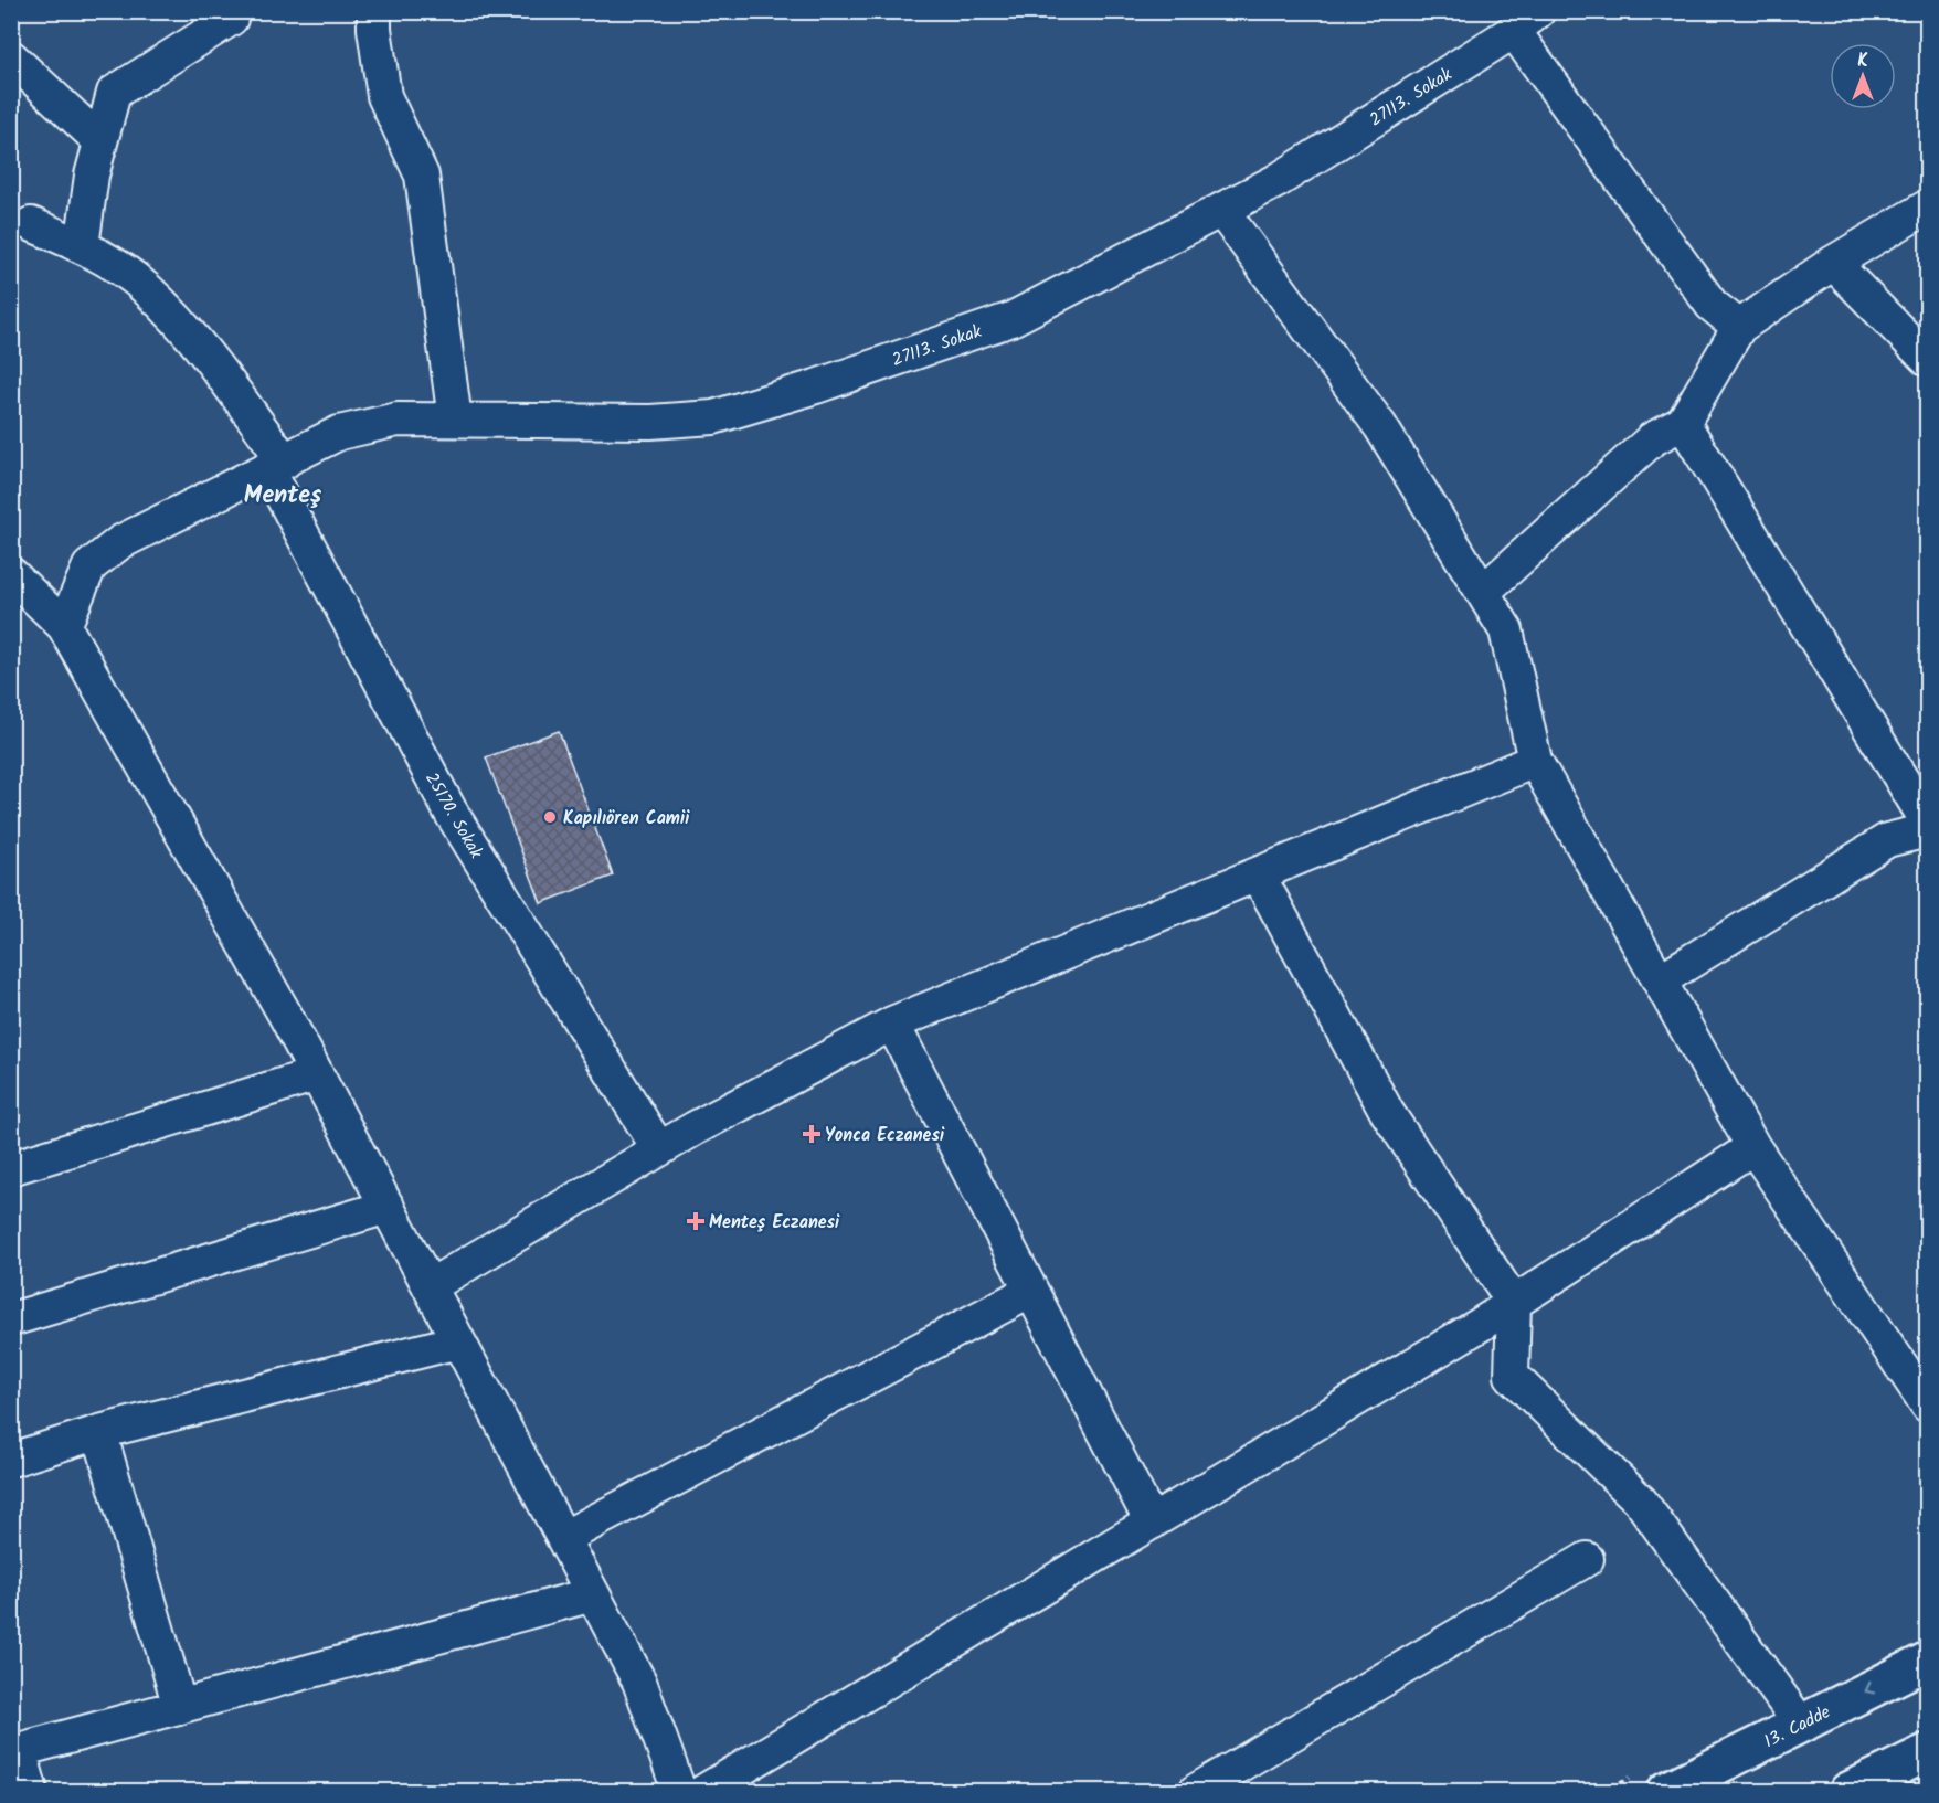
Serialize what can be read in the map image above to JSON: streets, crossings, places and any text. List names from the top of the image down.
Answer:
{
  "streets": {
    "main road": ["13. Cadde"],
    "street": ["27113. Sokak", "25170. Sokak"]
  },
  "crossings": [
    ["27113. Sokak", "25170. Sokak"]
  ],
  "districts": ["Menteş"],
  "places": {
    "other": ["Kapılıören Camii"],
    "health": ["Yonca Eczanesi", "Menteş Eczanesi"]
  },
  "north": "top"
}
